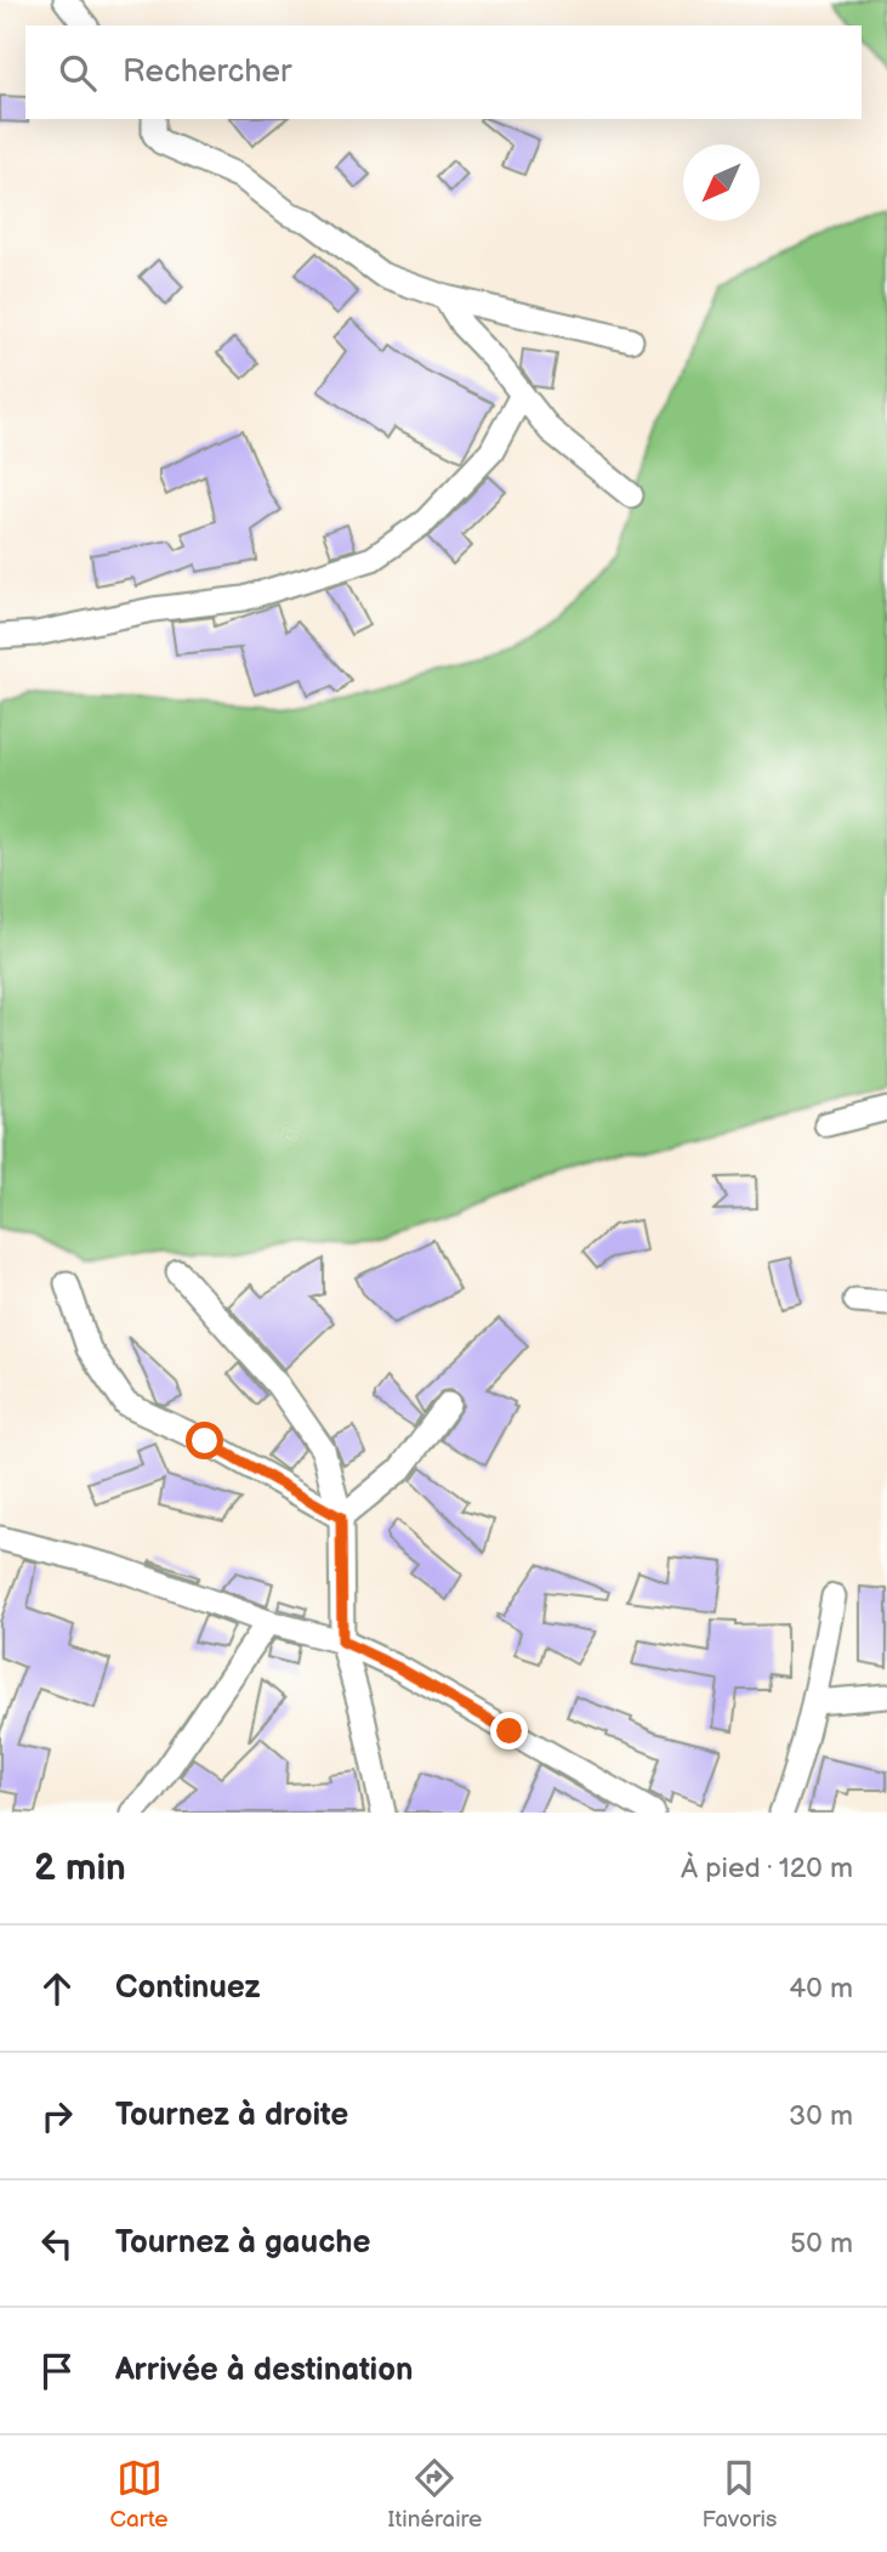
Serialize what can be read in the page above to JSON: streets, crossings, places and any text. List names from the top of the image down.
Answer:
{
  "north": "bottom left",
  "page": {
    "search": "Rechercher",
    "heading": ["2 min", "À pied · 120 m"],
    "list": [
      ["Continuez", "40 m"],
      ["Tournez à droite", "30 m"],
      ["Tournez à gauche", "50 m"],
      "Arrivée à destination"
    ],
    "nav": ["Carte", "Itinéraire", "Favoris"]
  }
}
